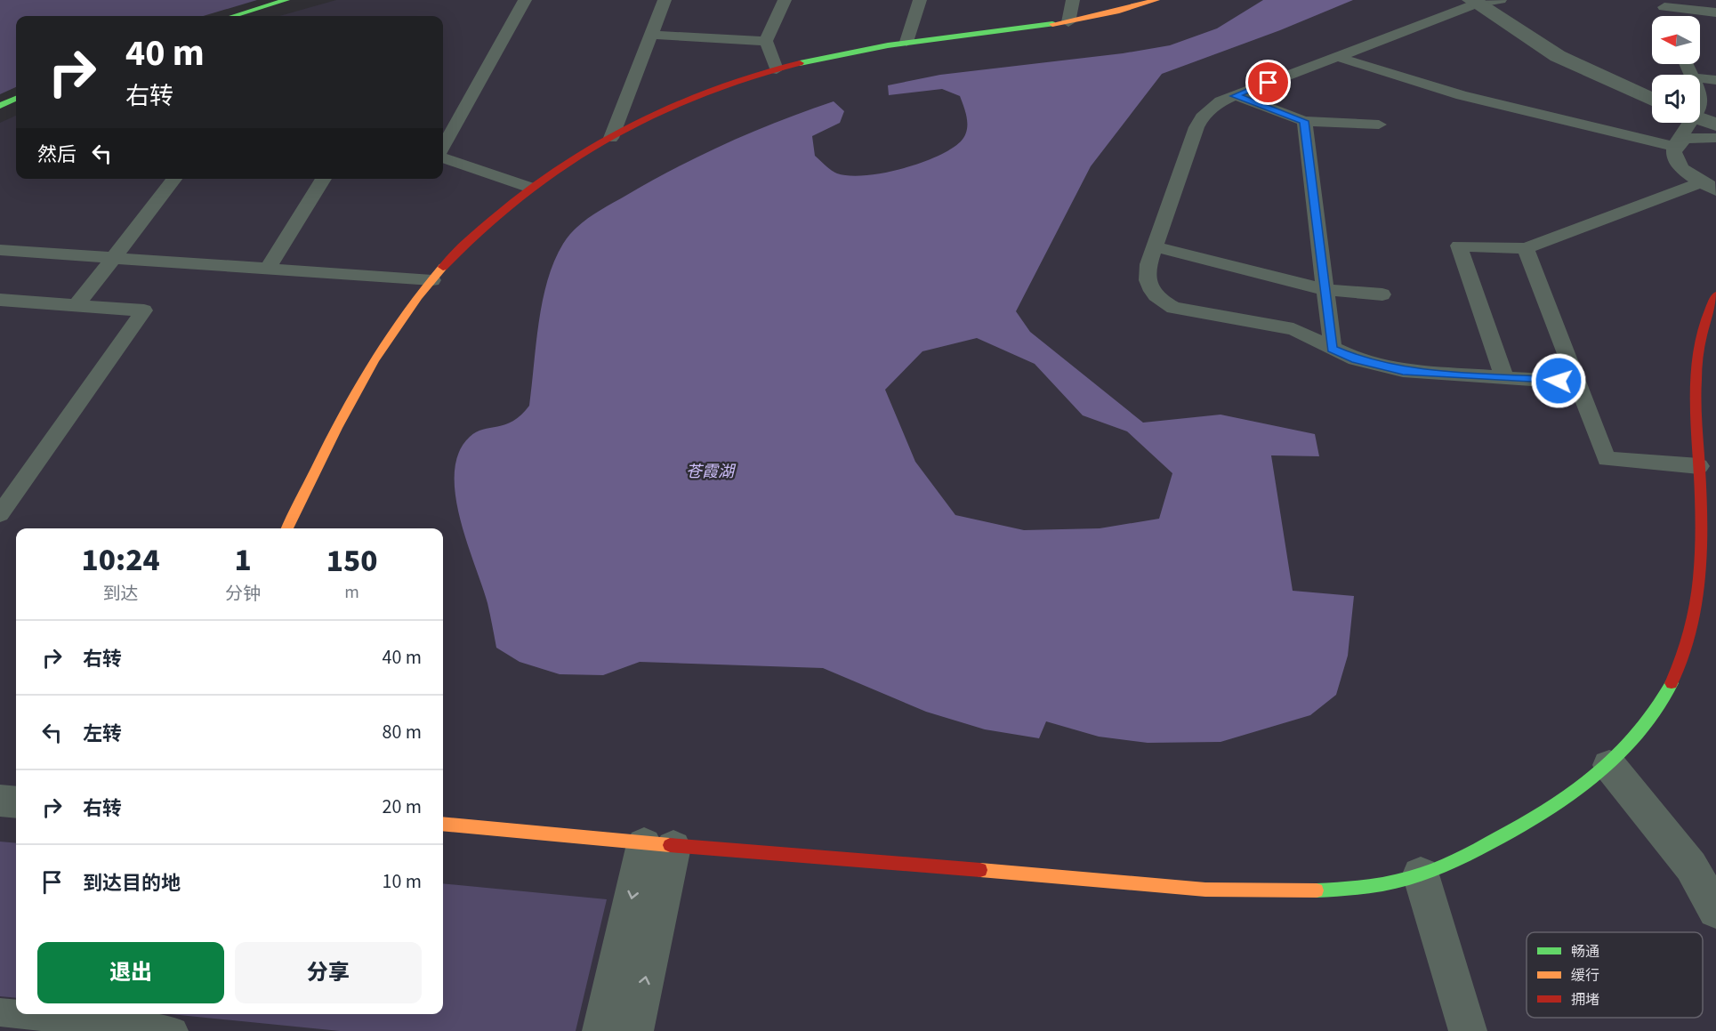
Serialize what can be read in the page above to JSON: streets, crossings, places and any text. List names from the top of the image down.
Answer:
{
  "water": ["苍霞湖"],
  "legend": ["畅通", "缓行", "拥堵"],
  "north": "left",
  "page": {
    "turn": ["40 m", "右转"],
    "then": "然后",
    "eta": [
      "10:24",
      "到达",
      "1",
      "分钟",
      "150",
      "m"
    ],
    "list": [
      {
        "name": "右转",
        "value": "40 m"
      },
      {
        "name": "左转",
        "value": "80 m"
      },
      {
        "name": "右转",
        "value": "20 m"
      },
      {
        "name": "到达目的地",
        "value": "10 m"
      }
    ],
    "buttons": ["退出", "分享"]
  }
}
